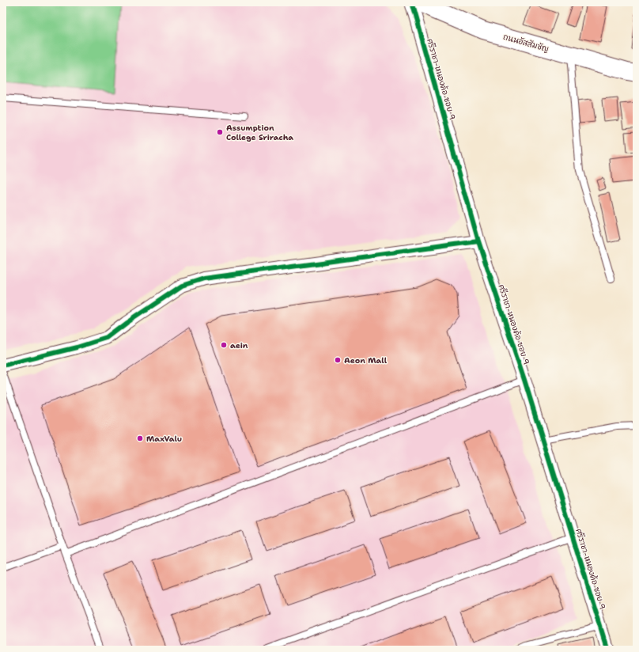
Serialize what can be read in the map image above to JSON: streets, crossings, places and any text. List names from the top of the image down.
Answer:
{
  "streets": {
    "main road": ["ถนนอัสสัมชัญ"],
    "street": ["ศรีราชา-หนองค้อ ซอย 9"]
  },
  "places": [
    "Assumption College Sriracha",
    "aein",
    "Aeon Mall",
    "MaxValu"
  ]
}
